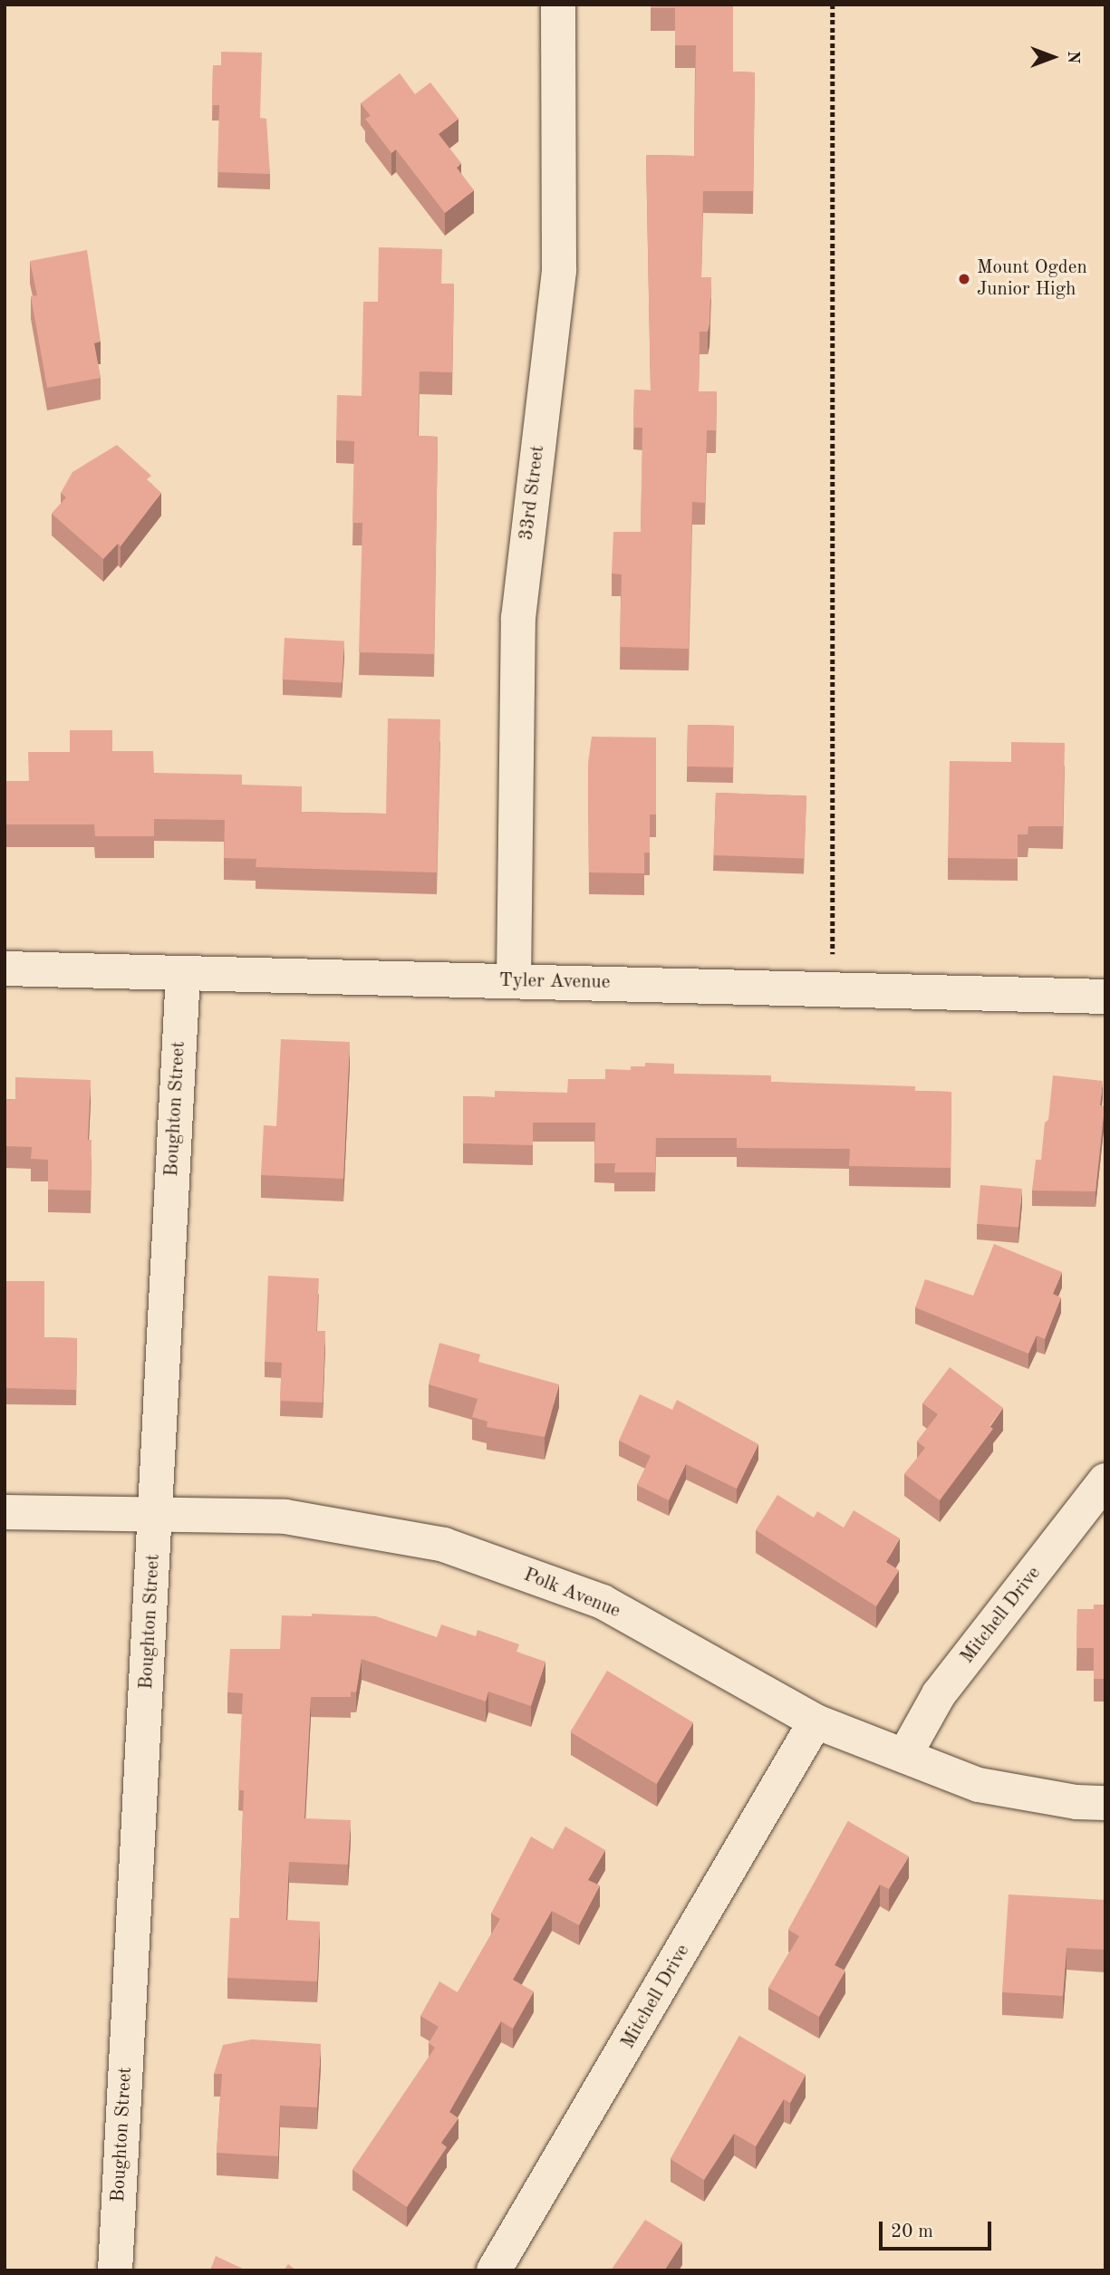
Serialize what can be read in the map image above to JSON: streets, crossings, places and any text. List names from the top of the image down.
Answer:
{
  "streets": {
    "street": [
      "33rd Street",
      "Tyler Avenue",
      "Boughton Street",
      "Polk Avenue",
      "Mitchell Drive"
    ]
  },
  "crossings": [
    ["33rd Street", "Tyler Avenue"],
    ["Tyler Avenue", "Boughton Street"],
    ["Boughton Street", "Polk Avenue"],
    ["Polk Avenue", "Mitchell Drive"]
  ],
  "places": ["Mount Ogden Junior High"],
  "scale_bar": "20 m",
  "north": "right"
}
